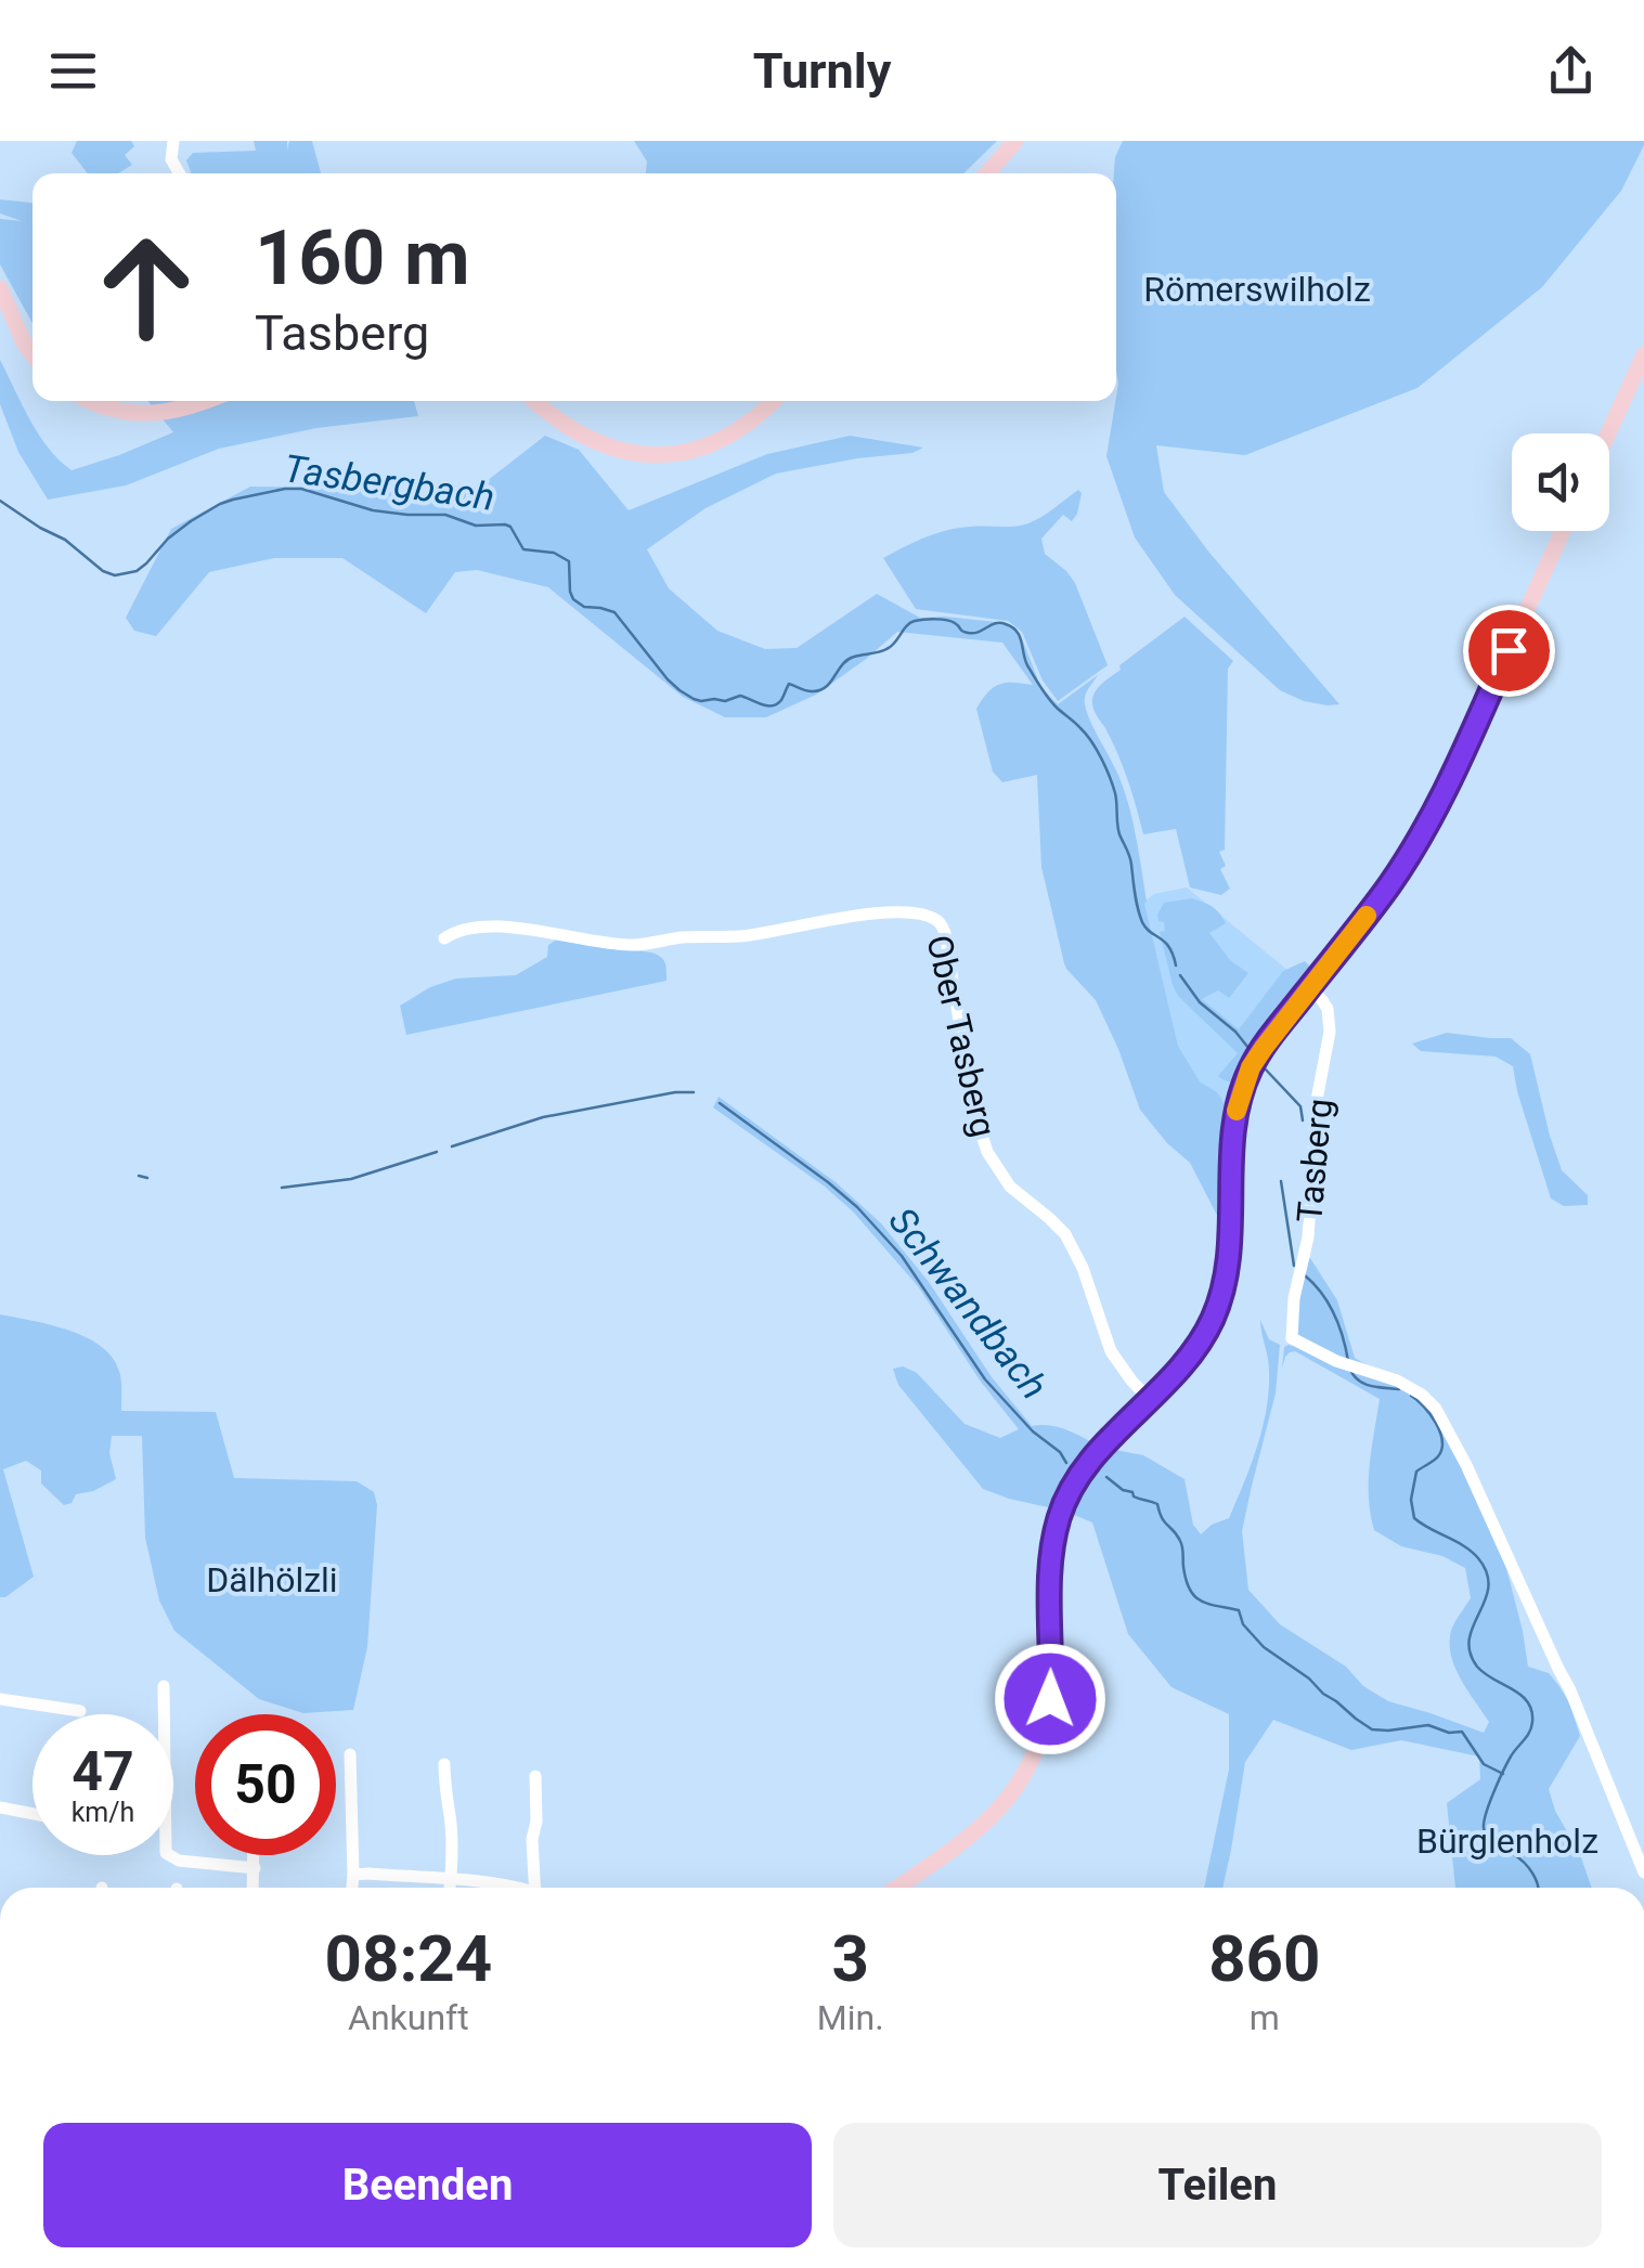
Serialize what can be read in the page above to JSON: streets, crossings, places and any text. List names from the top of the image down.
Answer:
{
  "streets": {
    "street": ["Ober Tasberg", "Tasberg"]
  },
  "water": ["Tasbergbach", "Schwandbach"],
  "parks": ["Römerswilholz", "Dälhölzli", "Bürglenholz"],
  "page": {
    "header": "Turnly",
    "turn": ["160 m", "Tasberg"],
    "speed": "47 km/h",
    "limit": "50",
    "eta": [
      "08:24",
      "Ankunft",
      "3",
      "Min.",
      "860",
      "m"
    ],
    "buttons": ["Beenden", "Teilen"]
  }
}
